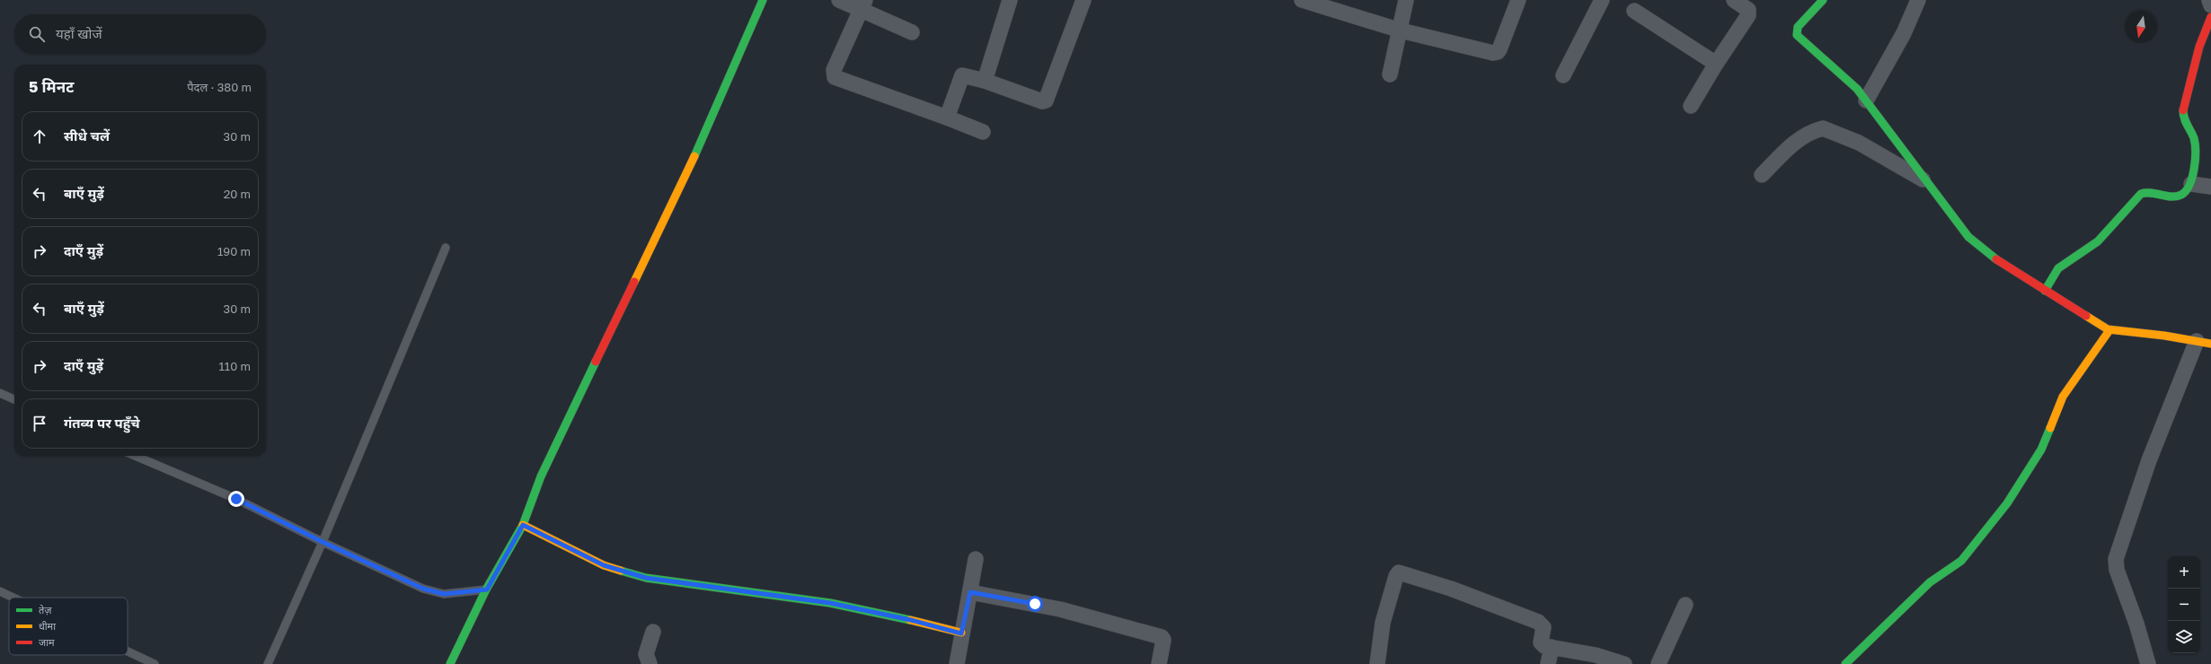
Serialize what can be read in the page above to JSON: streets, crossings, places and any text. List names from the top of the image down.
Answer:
{
  "legend": ["तेज़", "धीमा", "जाम"],
  "north": "bottom",
  "page": {
    "search": "यहाँ खोजें",
    "heading": ["5 मिनट", "पैदल · 380 m"],
    "list": [
      ["सीधे चलें", "30 m"],
      ["बाएँ मुड़ें", "20 m"],
      ["दाएँ मुड़ें", "190 m"],
      ["बाएँ मुड़ें", "30 m"],
      ["दाएँ मुड़ें", "110 m"],
      "गंतव्य पर पहुँचे"
    ],
    "map_buttons": ["+", "−"]
  }
}
